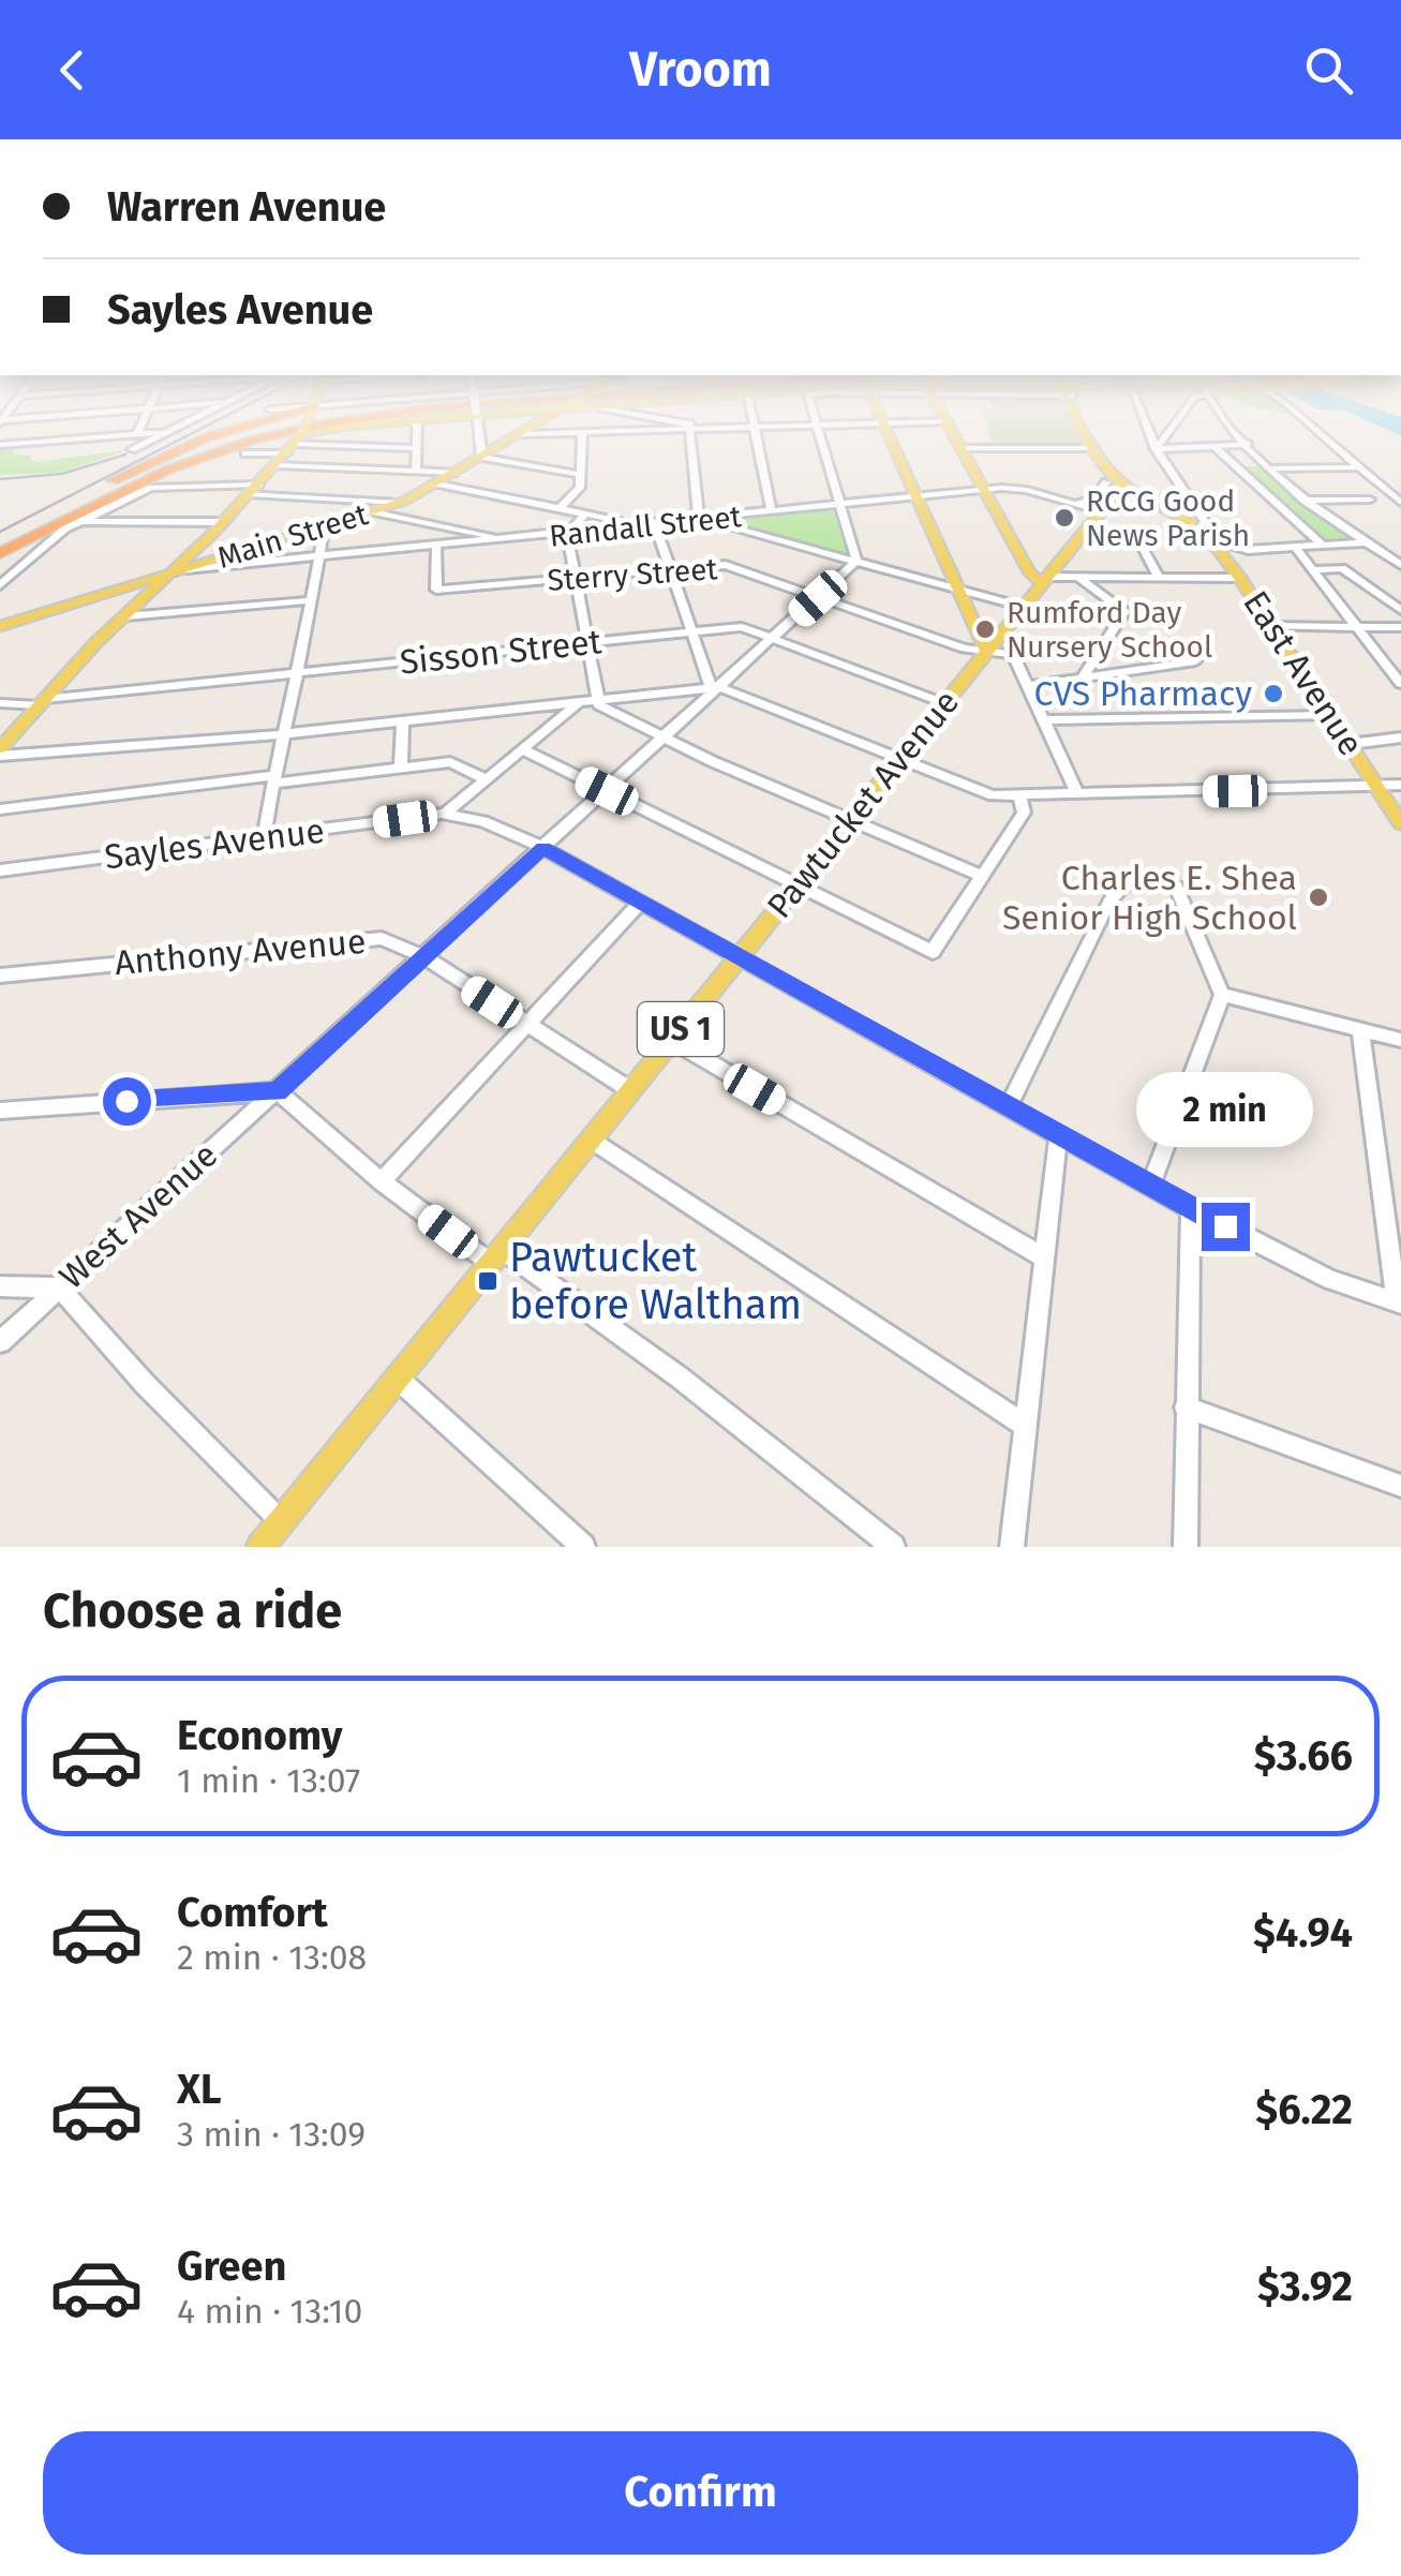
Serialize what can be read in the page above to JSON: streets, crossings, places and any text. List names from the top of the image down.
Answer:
{
  "streets": {
    "main road": [
      "Main Street",
      "East Avenue",
      "Pawtucket Avenue",
      "US 1"
    ],
    "street": [
      "Randall Street",
      "Sterry Street",
      "Sisson Street",
      "Sayles Avenue",
      "Anthony Avenue",
      "West Avenue"
    ]
  },
  "crossings": [
    ["Randall Street", "Main Street"],
    ["Randall Street", "Sterry Street"],
    ["Randall Street", "Pawtucket Avenue"],
    ["Main Street", "Sisson Street"],
    ["Sterry Street", "Pawtucket Avenue"],
    ["Sterry Street", "West Avenue"],
    ["Sisson Street", "Pawtucket Avenue"],
    ["Sisson Street", "West Avenue"],
    ["East Avenue", "Pawtucket Avenue"],
    ["East Avenue", "US 1"],
    ["Pawtucket Avenue", "Sayles Avenue"],
    ["Pawtucket Avenue", "Anthony Avenue"],
    ["Pawtucket Avenue", "US 1"],
    ["Sayles Avenue", "West Avenue"],
    ["Anthony Avenue", "West Avenue"]
  ],
  "places": {
    "other": [
      "RCCG Good News Parish",
      "Rumford Day Nursery School",
      "CVS Pharmacy",
      "Charles E. Shea Senior High School"
    ],
    "transit": ["Pawtucket before Waltham"]
  },
  "page": {
    "header": "Vroom",
    "banner": ["Warren Avenue", "Sayles Avenue"],
    "bubble": "2 min",
    "heading": "Choose a ride",
    "list": [
      {
        "name": "Economy",
        "note": "1 min · 13:07",
        "value": "$3.66"
      },
      {
        "name": "Comfort",
        "note": "2 min · 13:08",
        "value": "$4.94"
      },
      {
        "name": "XL",
        "note": "3 min · 13:09",
        "value": "$6.22"
      },
      {
        "name": "Green",
        "note": "4 min · 13:10",
        "value": "$3.92"
      }
    ],
    "buttons": "Confirm"
  }
}
